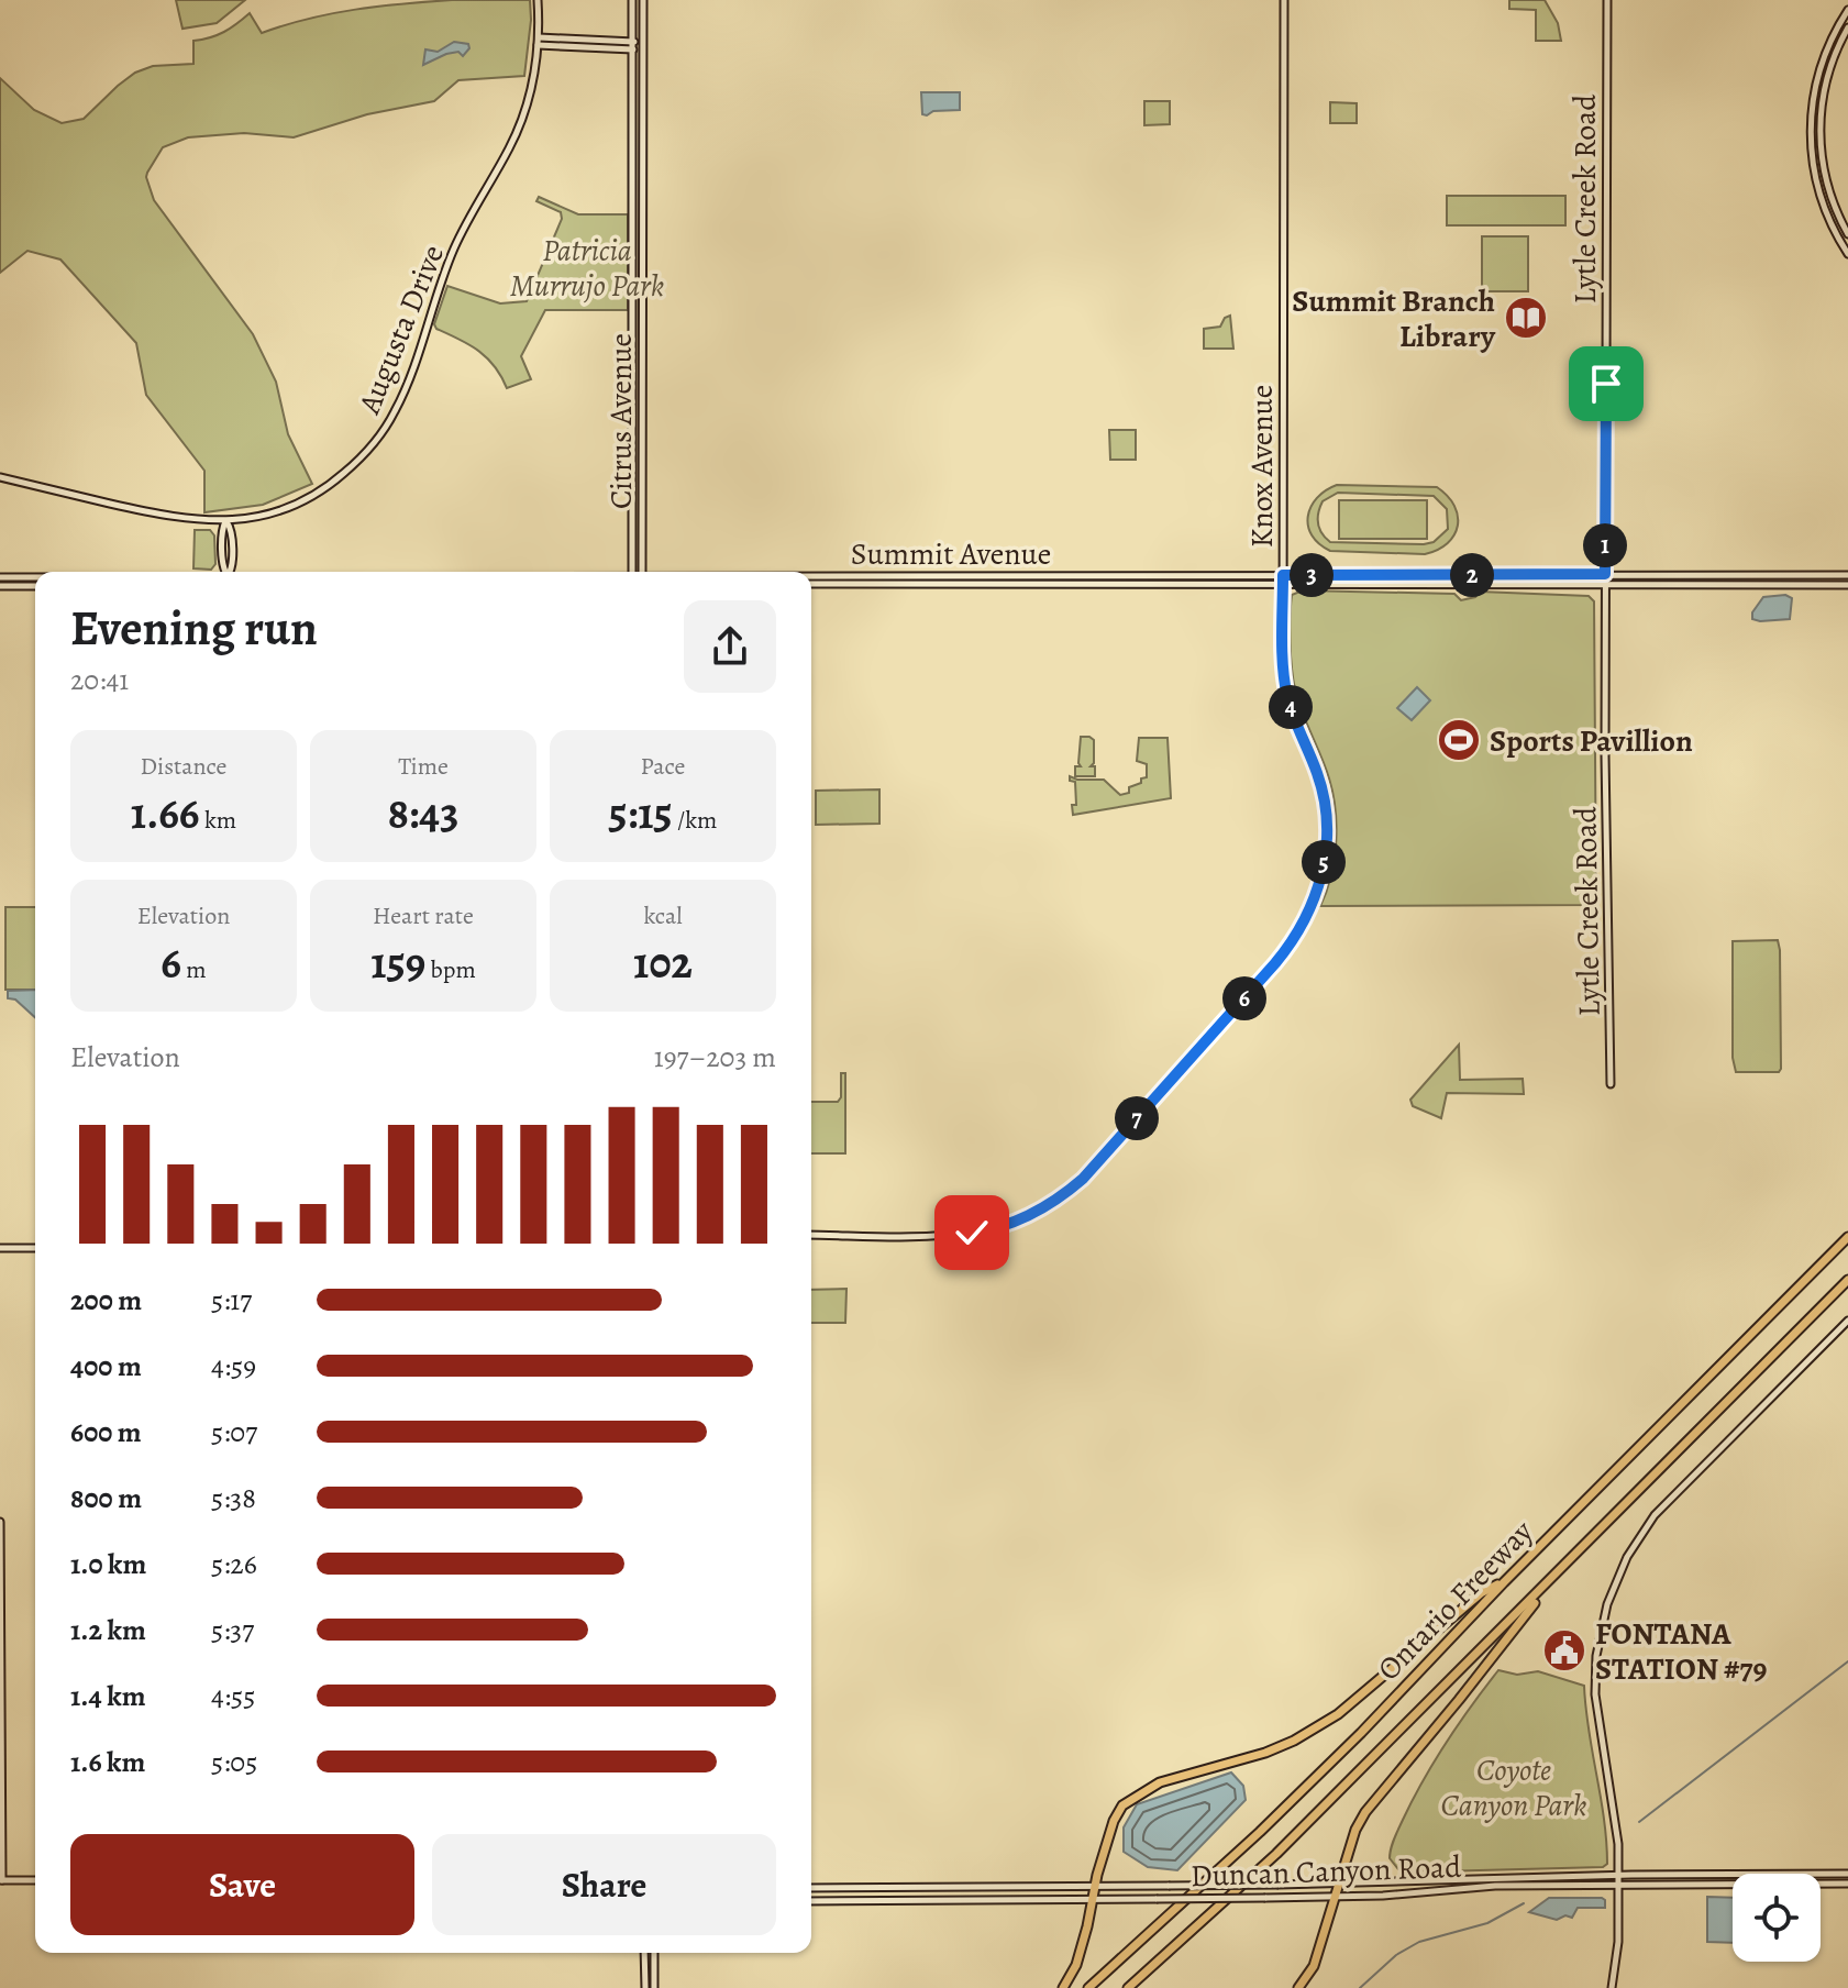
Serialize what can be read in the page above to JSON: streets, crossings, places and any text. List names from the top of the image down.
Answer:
{
  "streets": {
    "highway": ["Ontario Freeway"],
    "main road": [
      "Lytle Creek Road",
      "Augusta Drive",
      "Citrus Avenue",
      "Knox Avenue",
      "Summit Avenue",
      "Duncan Canyon Road"
    ]
  },
  "crossings": [
    ["Lytle Creek Road", "Summit Avenue"],
    ["Knox Avenue", "Summit Avenue"]
  ],
  "parks": ["Patricia Murrujo Park", "Coyote Canyon Park"],
  "places": {
    "library": ["Summit Branch Library"],
    "sports": ["Sports Pavillion"],
    "public building": ["FONTANA STATION #79"]
  },
  "page": {
    "pins": [
      "1",
      "2",
      "3",
      "4",
      "5",
      "6",
      "7"
    ],
    "heading": ["Evening run", "20:41"],
    "stats": [
      ["Distance", "1.66 km"],
      ["Time", "8:43"],
      ["Pace", "5:15 /km"],
      ["Elevation", "6 m"],
      ["Heart rate", "159 bpm"],
      ["kcal", "102"]
    ],
    "chart": ["Elevation", "197–203 m"],
    "list": [
      {
        "name": "200 m",
        "note": "5:17"
      },
      {
        "name": "400 m",
        "note": "4:59"
      },
      {
        "name": "600 m",
        "note": "5:07"
      },
      {
        "name": "800 m",
        "note": "5:38"
      },
      {
        "name": "1.0 km",
        "note": "5:26"
      },
      {
        "name": "1.2 km",
        "note": "5:37"
      },
      {
        "name": "1.4 km",
        "note": "4:55"
      },
      {
        "name": "1.6 km",
        "note": "5:05"
      }
    ],
    "buttons": ["Save", "Share"]
  }
}
